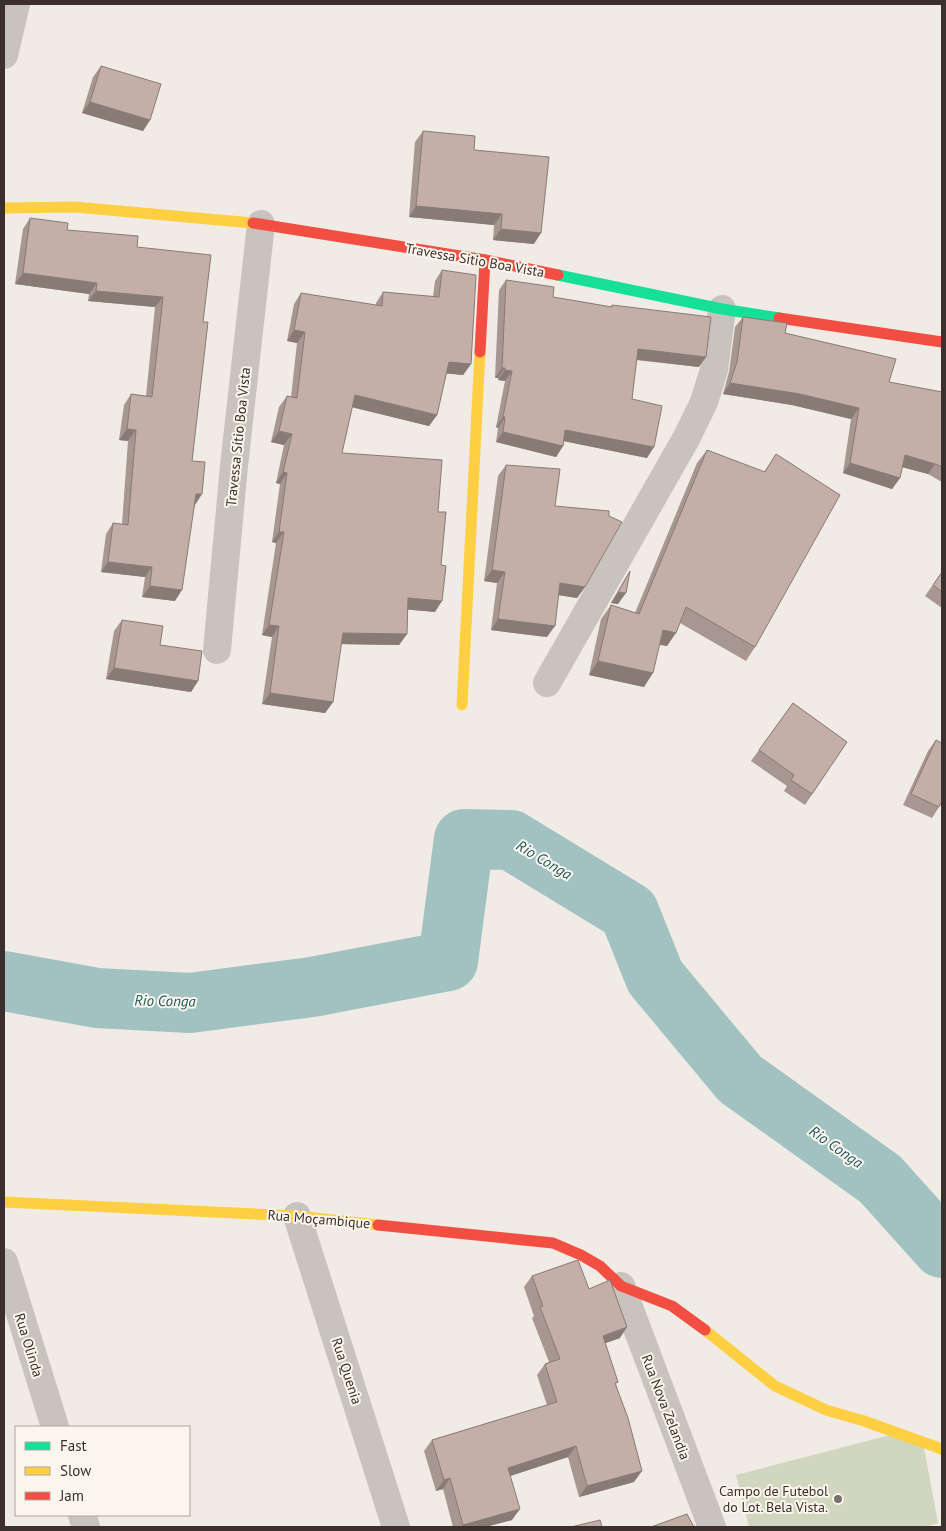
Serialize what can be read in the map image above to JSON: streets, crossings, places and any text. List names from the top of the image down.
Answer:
{
  "streets": {
    "street": [
      "Travessa Sitio Boa Vista",
      "Travessa Sítio Boa Vista",
      "Rua Moçambique",
      "Rua Olinda",
      "Rua Quenia",
      "Rua Nova Zelandia"
    ]
  },
  "crossings": [
    ["Travessa Sitio Boa Vista", "Travessa Sítio Boa Vista"],
    ["Rua Moçambique", "Rua Quenia"],
    ["Rua Moçambique", "Rua Nova Zelandia"]
  ],
  "water": ["Rio Conga"],
  "places": ["Campo de Futebol do Lot. Bela Vista."],
  "legend": ["Fast", "Slow", "Jam"]
}
